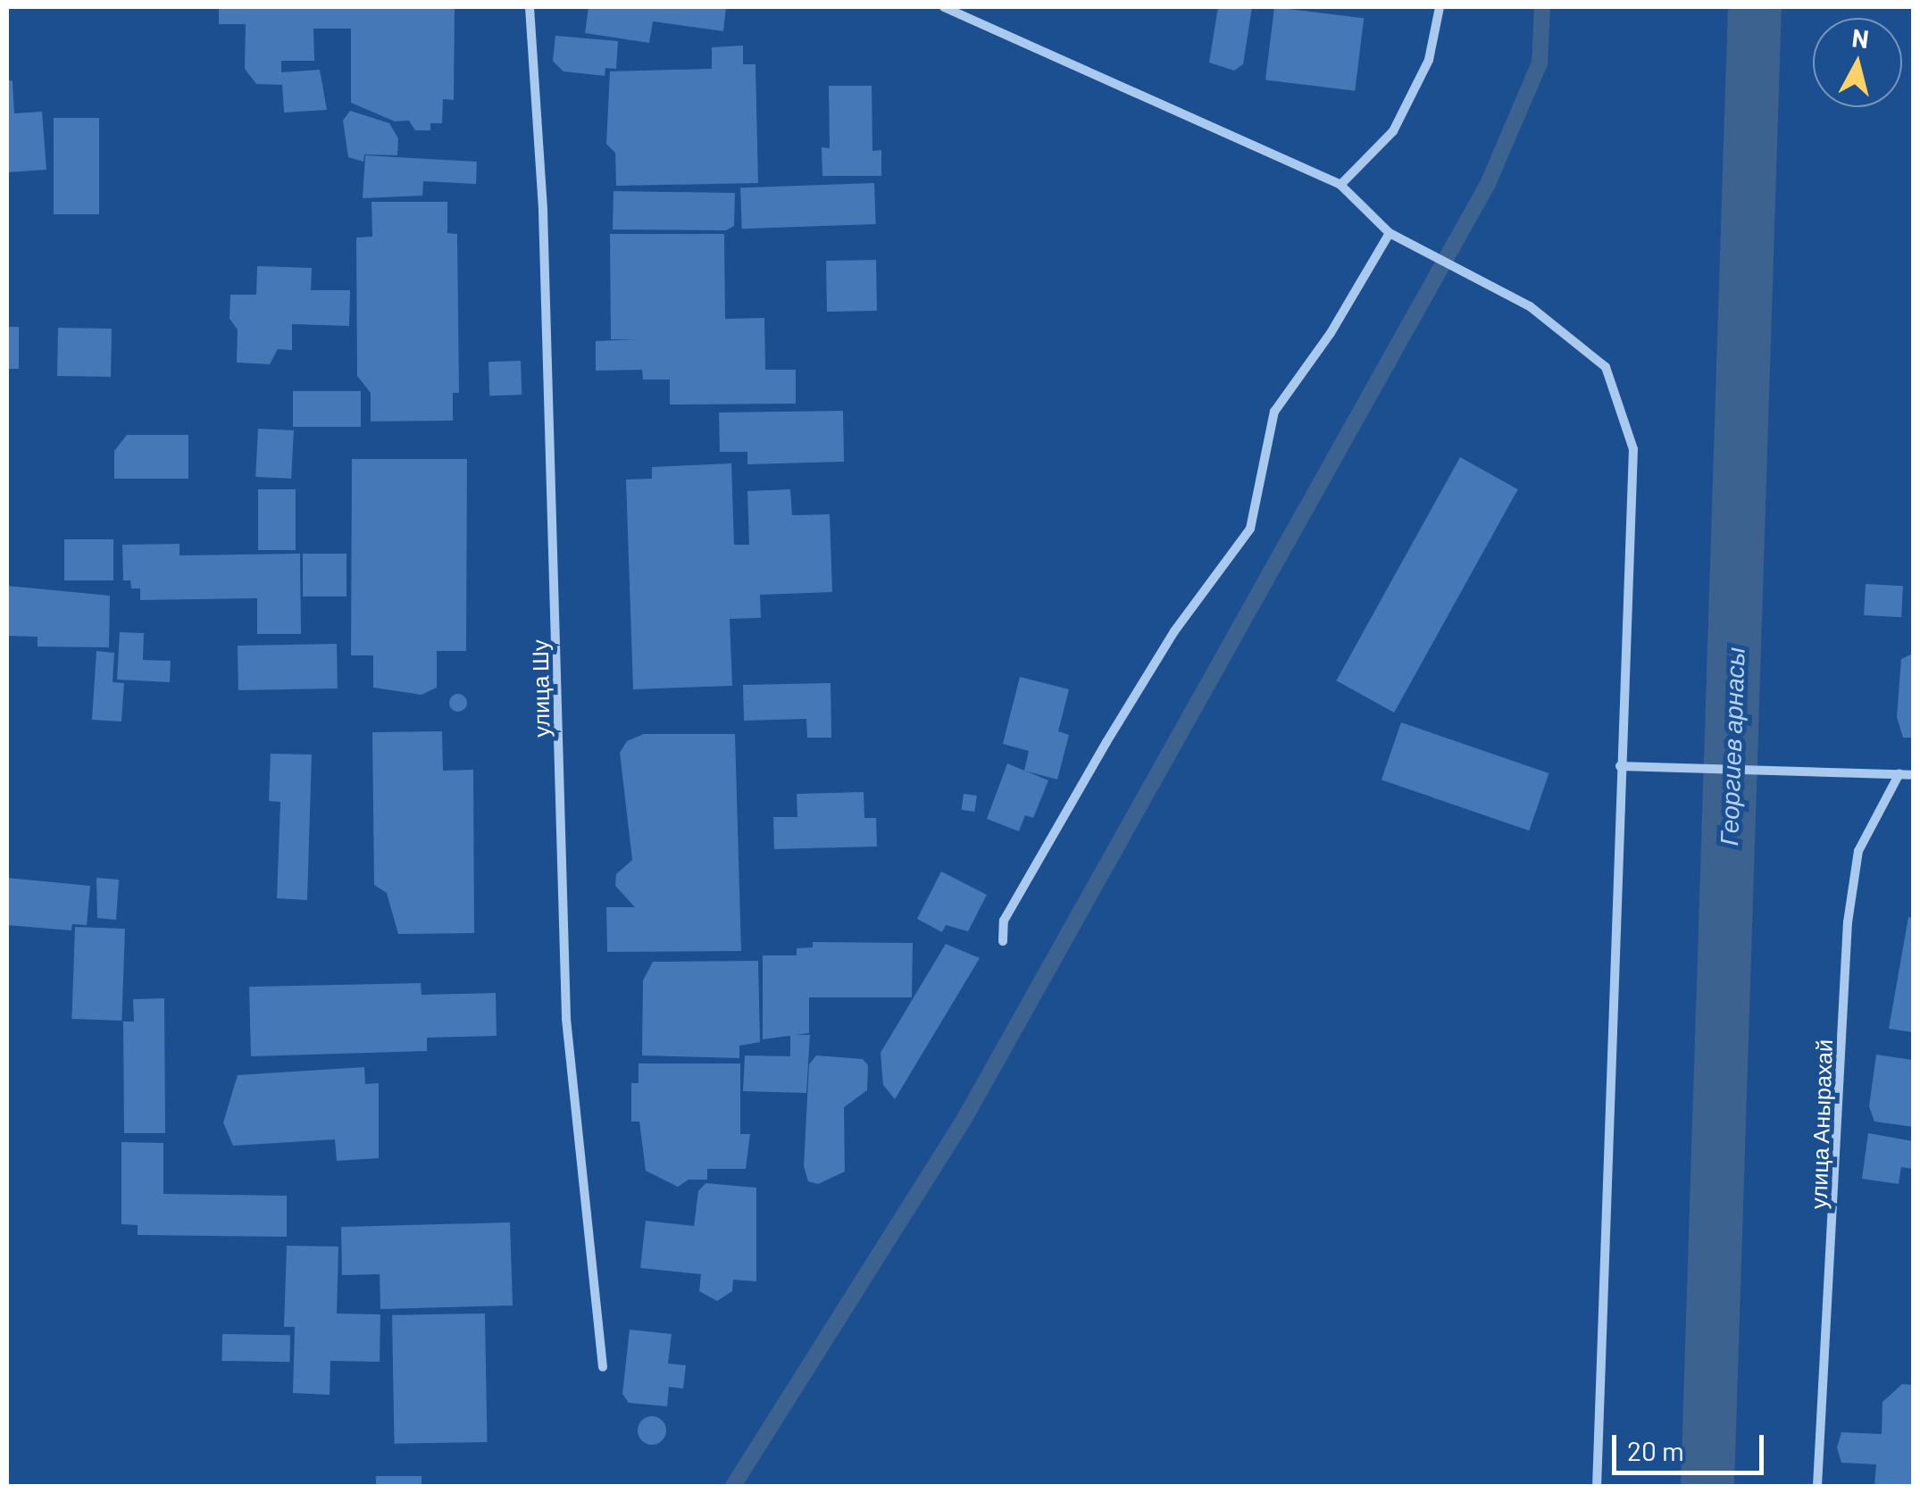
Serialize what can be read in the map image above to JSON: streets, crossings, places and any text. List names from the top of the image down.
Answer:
{
  "streets": {
    "street": ["улица Шу", "улица Анырахай"]
  },
  "water": ["Георгиев арнасы"],
  "scale_bar": "20 m",
  "north": "top"
}
